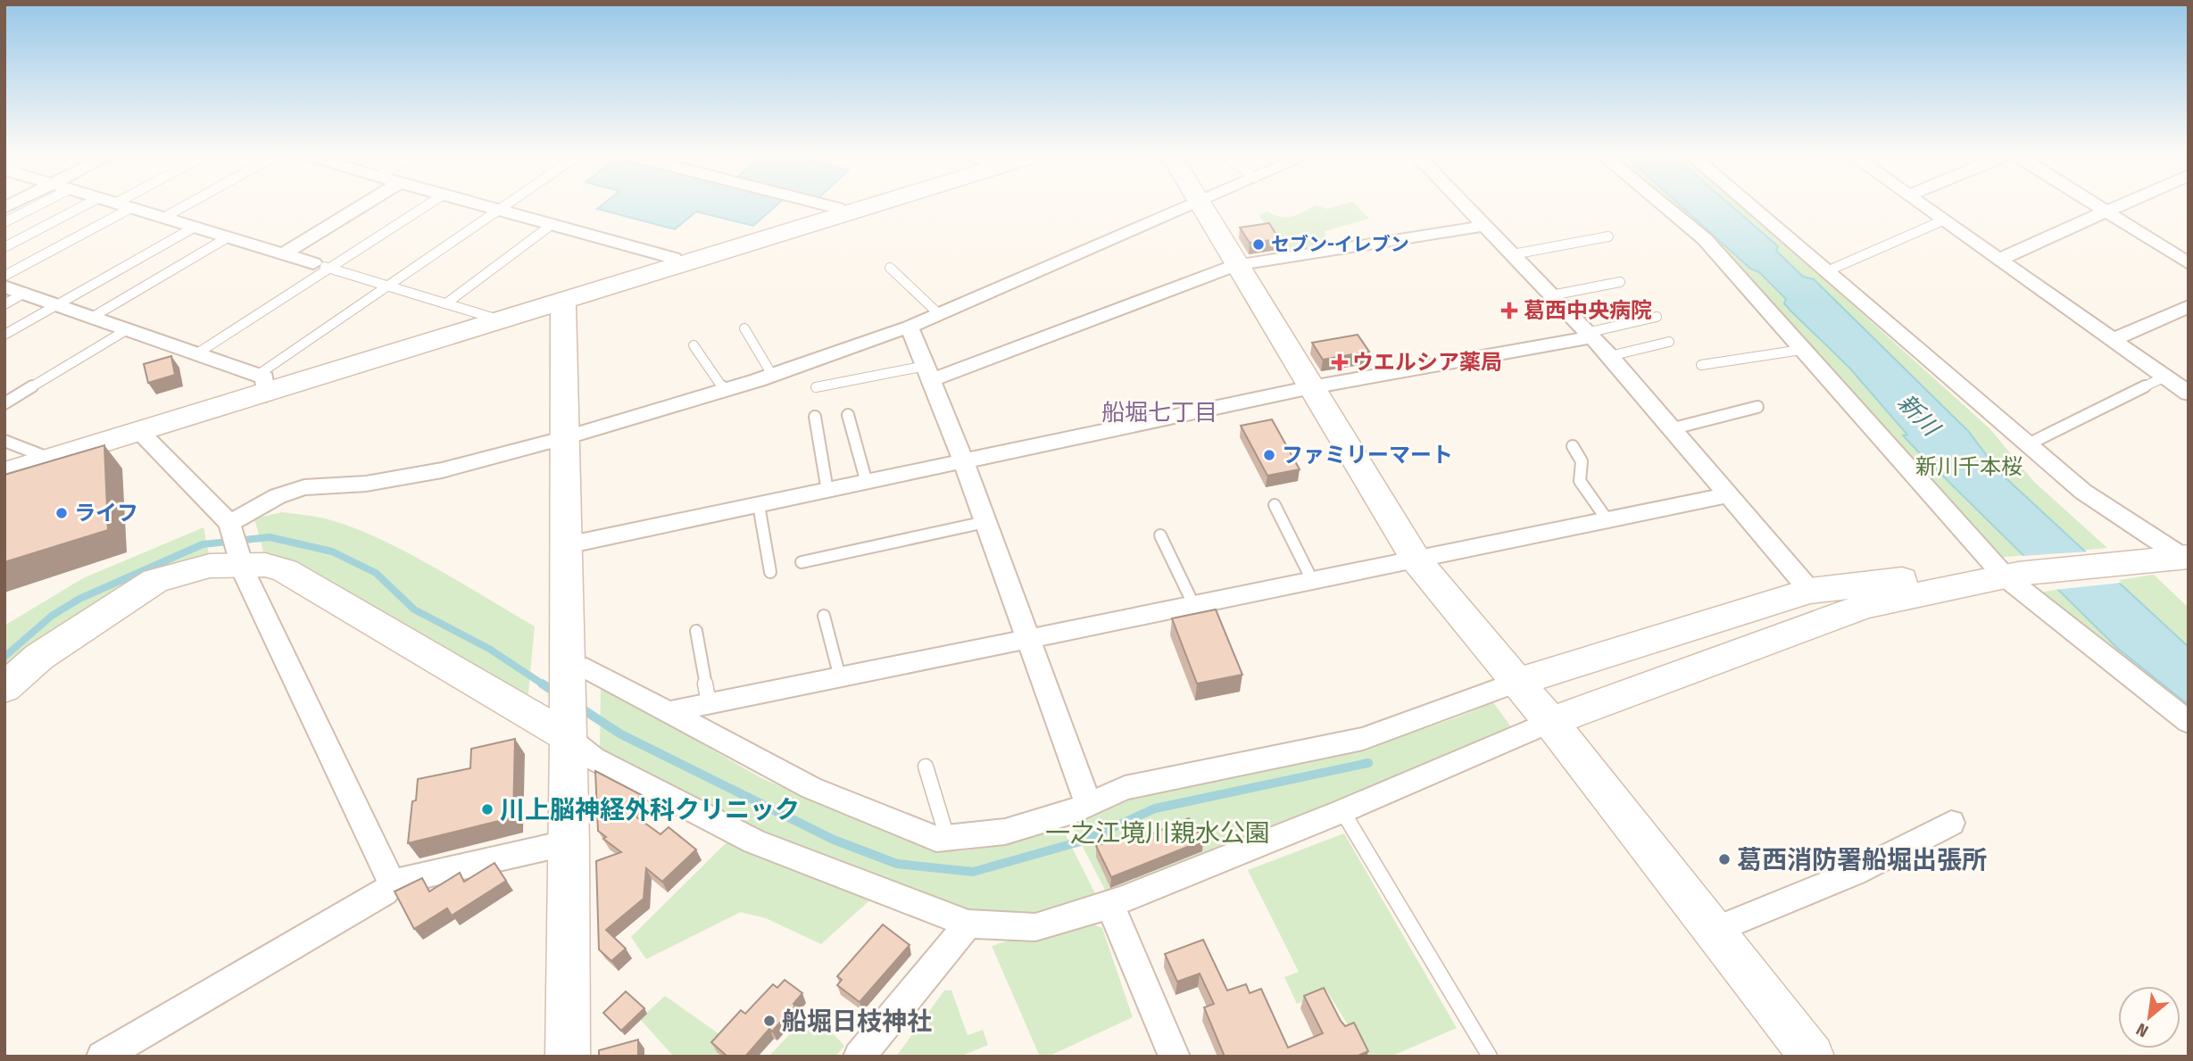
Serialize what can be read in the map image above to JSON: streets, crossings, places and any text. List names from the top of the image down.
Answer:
{
  "districts": ["船堀七丁目"],
  "water": ["新川"],
  "parks": ["新川千本桜", "一之江境川親水公園"],
  "places": {
    "other": [
      "セブン-イレブン",
      "ファミリーマート",
      "ライフ",
      "川上脳神経外科クリニック",
      "葛西消防署船堀出張所",
      "船堀日枝神社"
    ],
    "health": ["葛西中央病院", "ウエルシア薬局"]
  },
  "north": "bottom left"
}
